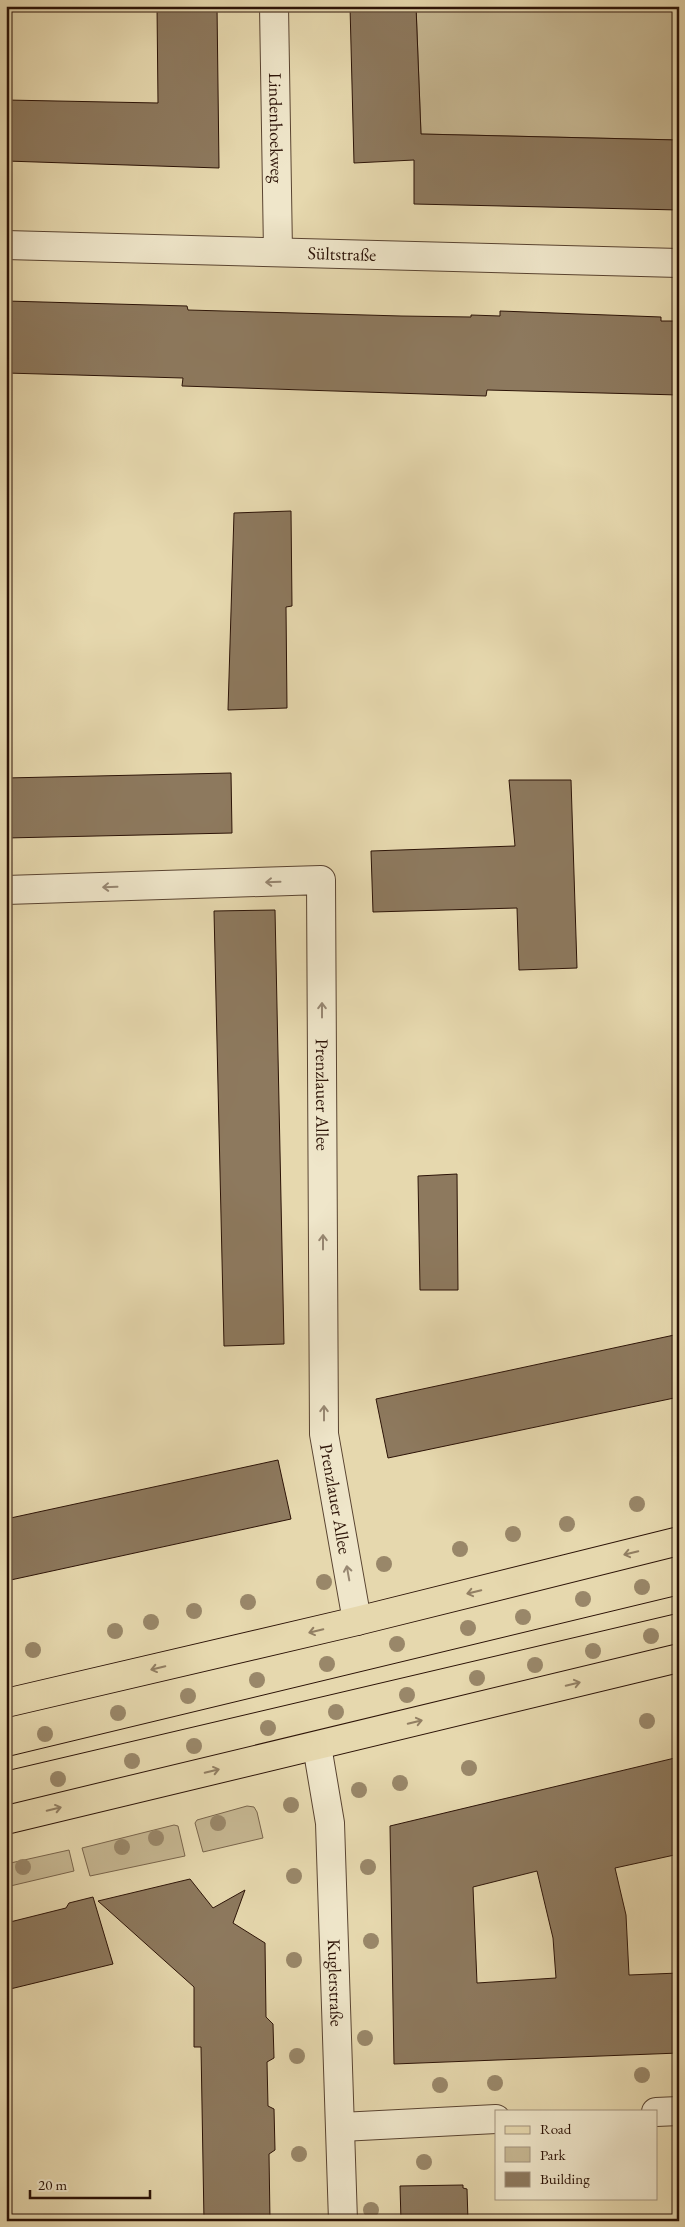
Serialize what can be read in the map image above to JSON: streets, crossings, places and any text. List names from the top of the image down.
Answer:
{
  "streets": {
    "street": [
      "Lindenhoekweg",
      "Sültstraße",
      "Prenzlauer Allee",
      "Kuglerstraße"
    ]
  },
  "crossings": [
    ["Lindenhoekweg", "Sültstraße"]
  ],
  "legend": ["Road", "Park", "Building"],
  "scale_bar": "20 m"
}
